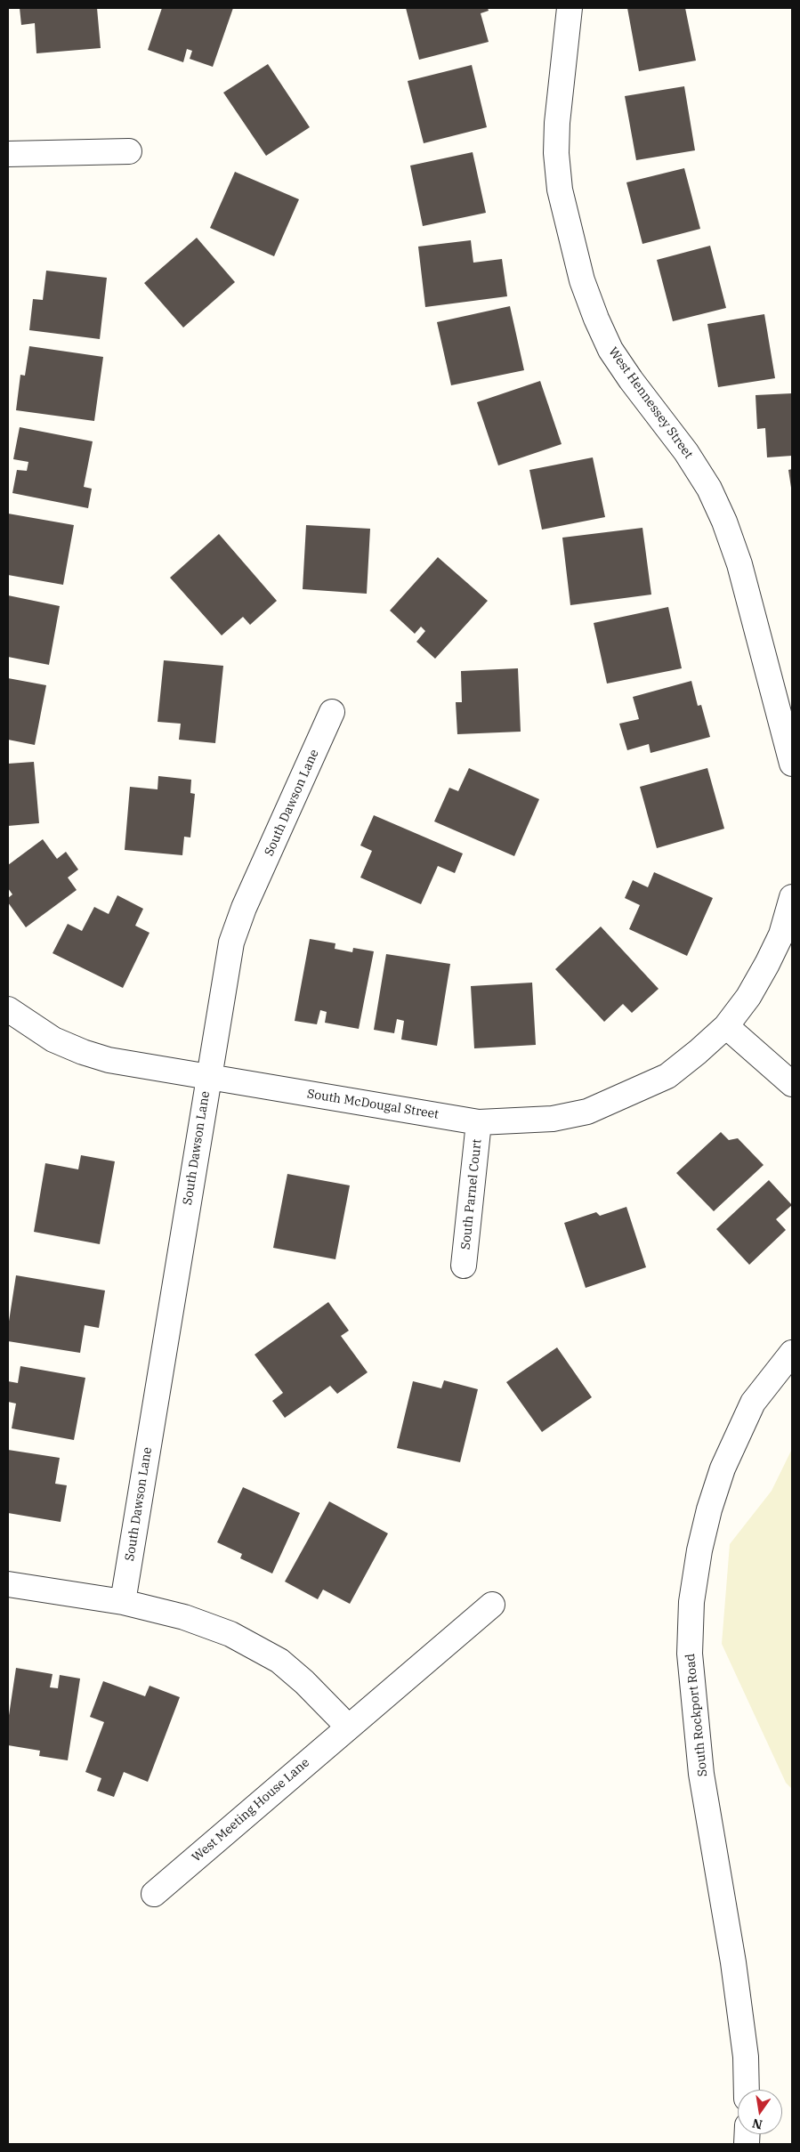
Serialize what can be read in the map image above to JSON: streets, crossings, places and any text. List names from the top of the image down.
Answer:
{
  "streets": {
    "street": [
      "West Hennessey Street",
      "South Dawson Lane",
      "South McDougal Street",
      "South Parnel Court",
      "South Rockport Road",
      "West Meeting House Lane"
    ]
  },
  "crossings": [
    ["South Dawson Lane", "South McDougal Street"],
    ["South McDougal Street", "South Parnel Court"]
  ],
  "north": "bottom"
}
